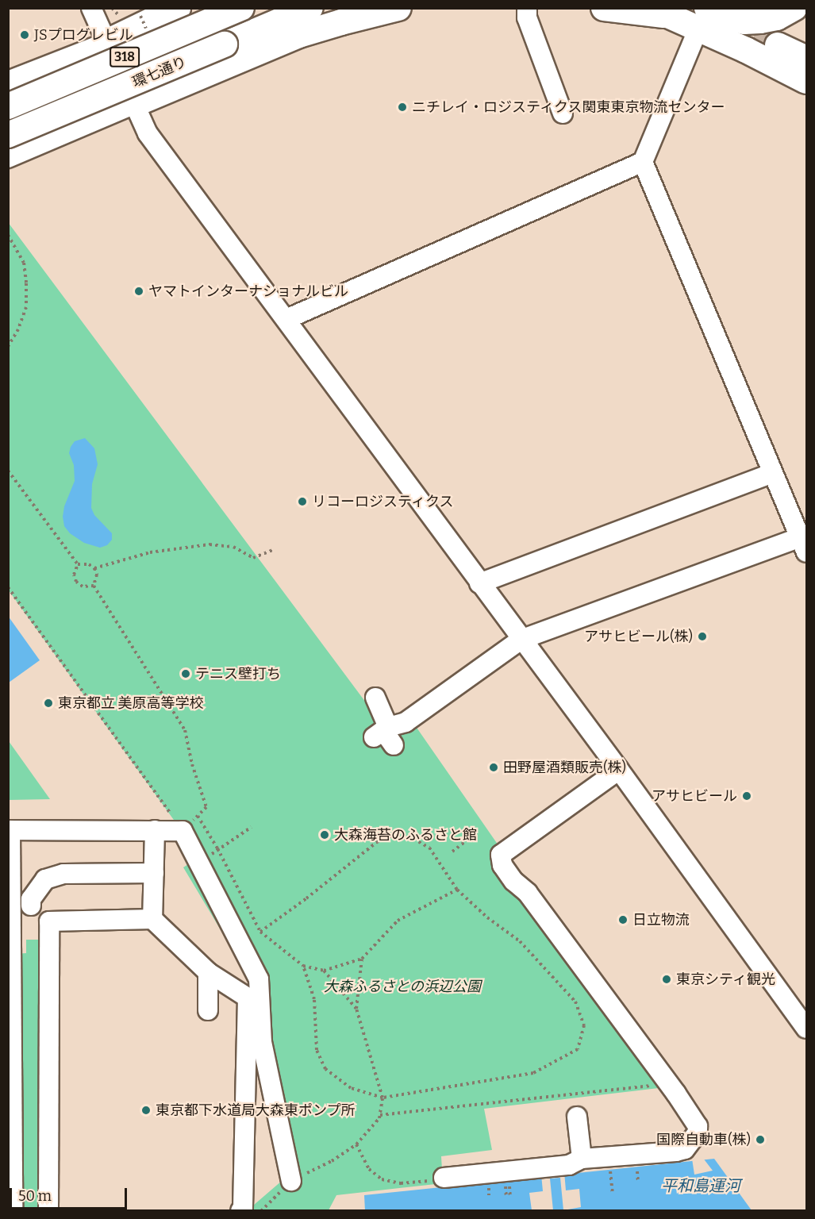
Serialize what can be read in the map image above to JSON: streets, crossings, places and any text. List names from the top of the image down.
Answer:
{
  "streets": {
    "main road": ["318", "環七通り"]
  },
  "water": ["平和島運河"],
  "parks": ["大森ふるさとの浜辺公園"],
  "places": [
    "JSプログレビル",
    "ニチレイ・ロジスティクス関東東京物流センター",
    "ヤマトインターナショナルビル",
    "リコーロジスティクス",
    "アサヒビール(株)",
    "テニス壁打ち",
    "東京都立 美原高等学校",
    "田野屋酒類販売(株)",
    "アサヒビール",
    "大森海苔のふるさと館",
    "日立物流",
    "東京シティ観光",
    "東京都下水道局大森東ポンプ所",
    "国際自動車(株)"
  ],
  "scale_bar": "50 m"
}
